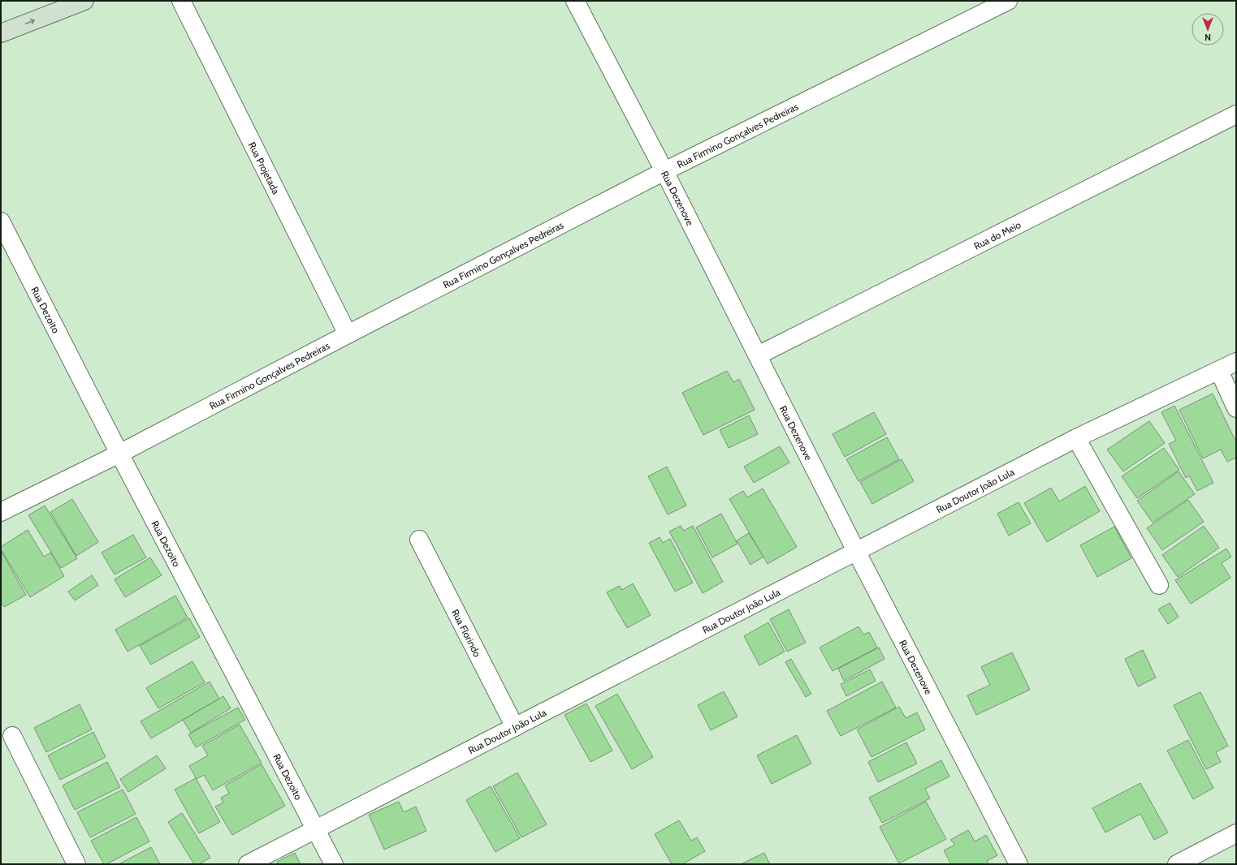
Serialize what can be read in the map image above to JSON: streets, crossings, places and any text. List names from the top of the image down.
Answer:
{
  "streets": {
    "street": [
      "Rua Firmino Gonçalves Pedreiras",
      "Rua Projetada",
      "Rua Dezenove",
      "Rua do Meio",
      "Rua Dezoito",
      "Rua Doutor João Lula",
      "Rua Florindo"
    ]
  },
  "crossings": [
    ["Rua Firmino Gonçalves Pedreiras", "Rua Projetada"],
    ["Rua Firmino Gonçalves Pedreiras", "Rua Dezenove"],
    ["Rua Firmino Gonçalves Pedreiras", "Rua Dezoito"],
    ["Rua Dezenove", "Rua do Meio"],
    ["Rua Dezenove", "Rua Doutor João Lula"],
    ["Rua Dezoito", "Rua Doutor João Lula"],
    ["Rua Doutor João Lula", "Rua Florindo"]
  ],
  "north": "bottom"
}
